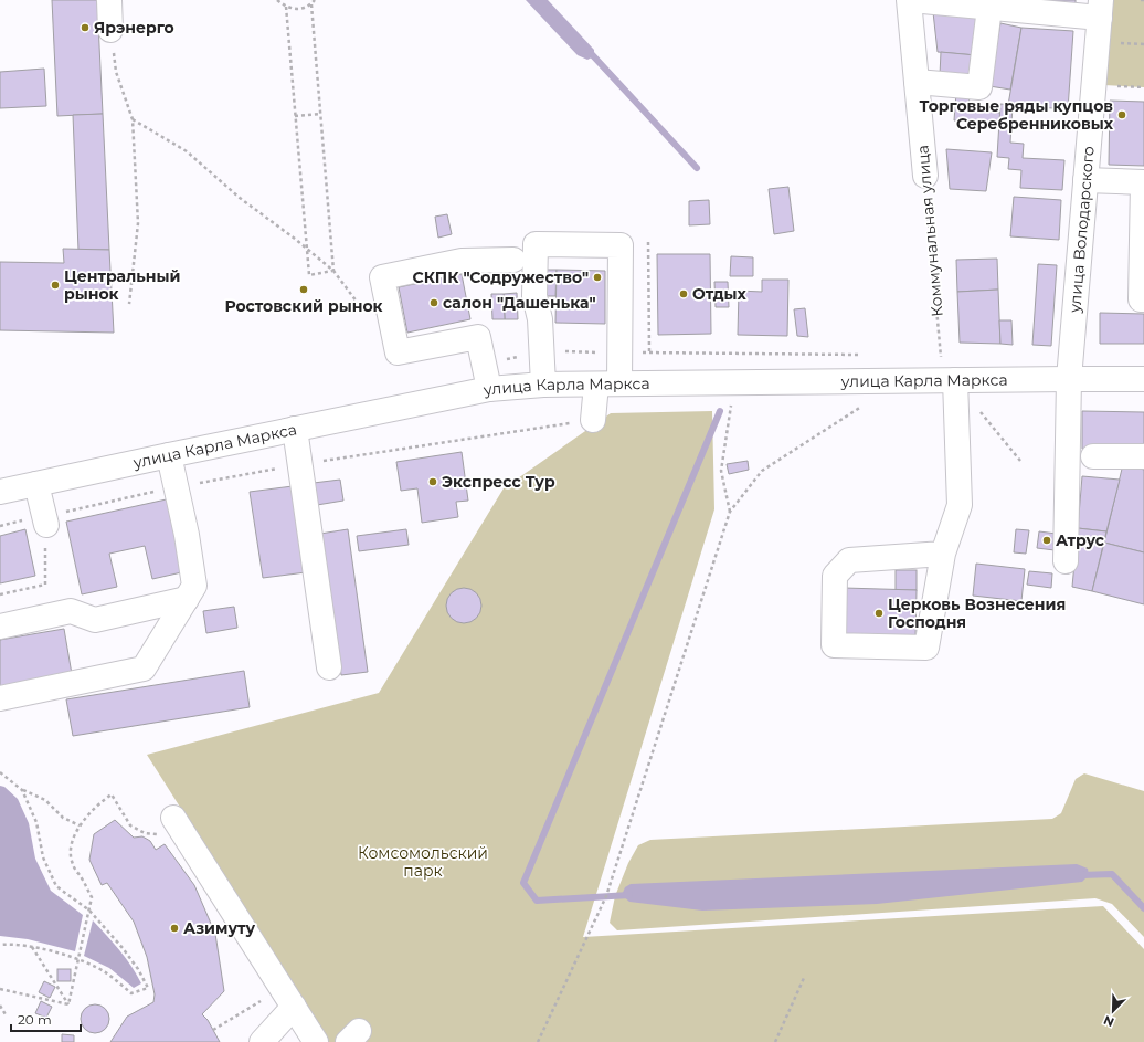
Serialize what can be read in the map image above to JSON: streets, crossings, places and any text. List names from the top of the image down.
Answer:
{
  "streets": {
    "street": ["улица Володарского", "Коммунальная улица", "улица Карла Маркса"]
  },
  "crossings": [
    ["улица Володарского", "улица Карла Маркса"]
  ],
  "parks": ["Комсомольский парк"],
  "places": [
    "Ярэнерго",
    "Торговые ряды купцов Серебренниковых",
    "СКПК \"Содружество\"",
    "Центральный рынок",
    "Ростовский рынок",
    "Отдых",
    "салон \"Дашенька\"",
    "Экспресс Тур",
    "Атрус",
    "Церковь Вознесения Господня",
    "Азимуту"
  ],
  "scale_bar": "20 m",
  "north": "bottom left"
}
